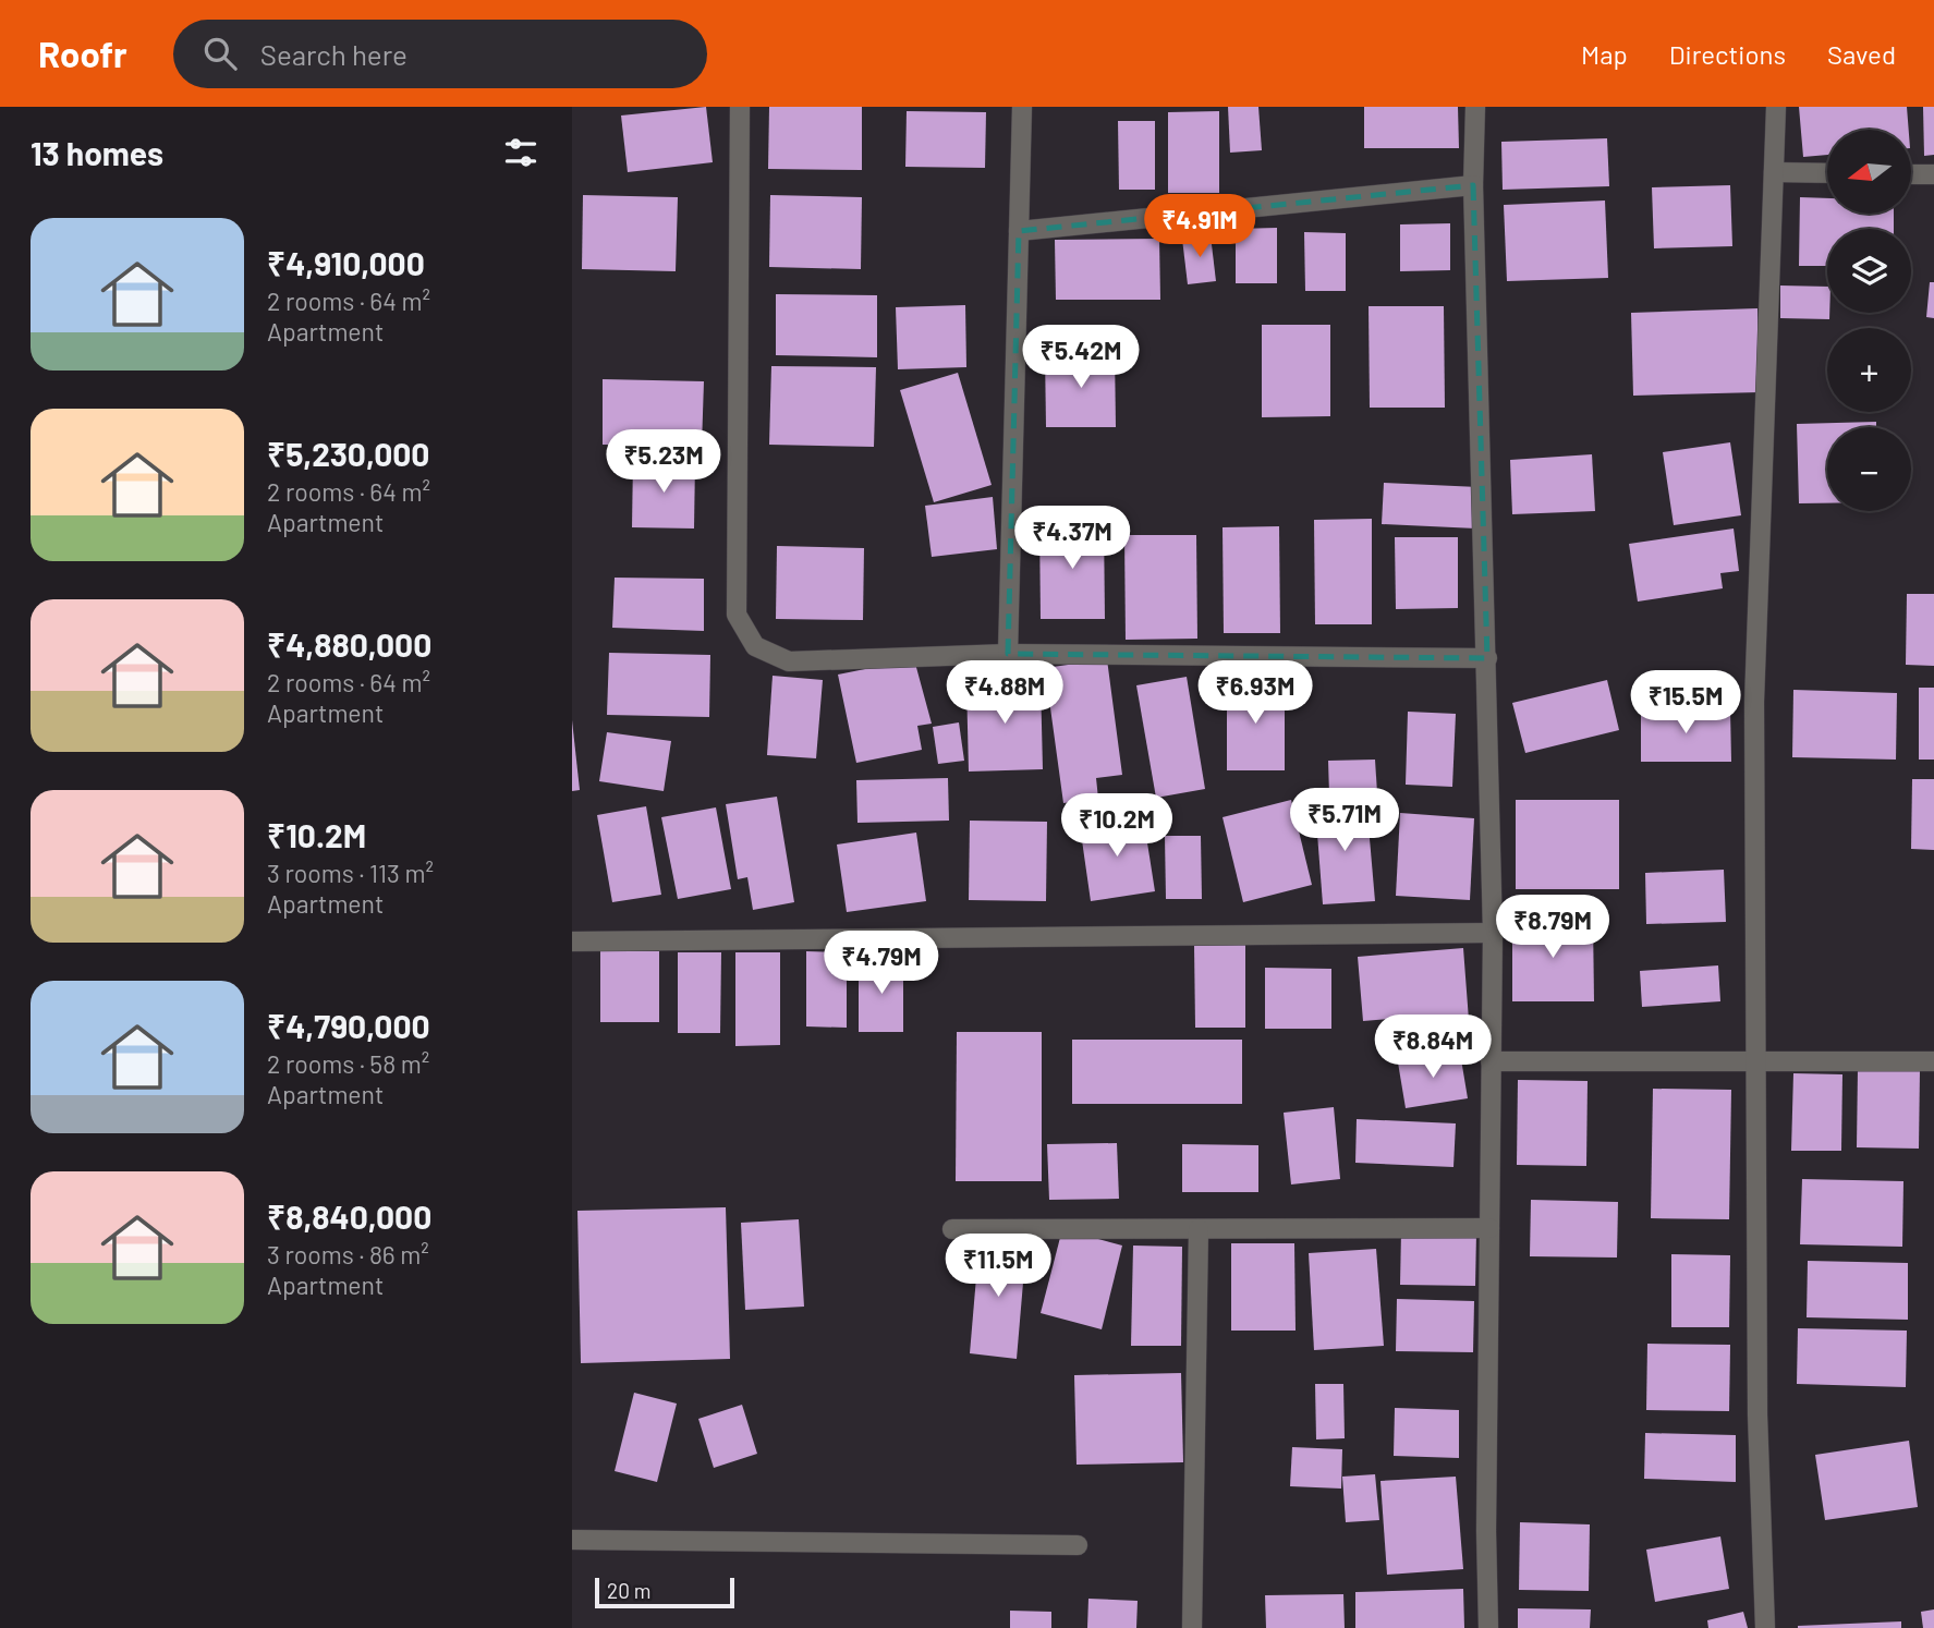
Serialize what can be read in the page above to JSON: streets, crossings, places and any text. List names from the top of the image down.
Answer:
{
  "scale_bar": "20 m",
  "north": "left",
  "page": {
    "header": "Roofr",
    "search": "Search here",
    "nav": ["Map", "Directions", "Saved"],
    "heading": "13 homes",
    "map_buttons": ["+", "−"],
    "price": [
      "₹4.91M",
      "₹5.42M",
      "₹5.23M",
      "₹4.37M",
      "₹4.88M",
      "₹6.93M",
      "₹15.5M",
      "₹5.71M",
      "₹10.2M",
      "₹8.79M",
      "₹4.79M",
      "₹8.84M",
      "₹11.5M"
    ],
    "list": [
      {
        "name": "₹4,910,000",
        "note": "2 rooms · 64 m² · Apartment"
      },
      {
        "name": "₹5,230,000",
        "note": "2 rooms · 64 m² · Apartment"
      },
      {
        "name": "₹4,880,000",
        "note": "2 rooms · 64 m² · Apartment"
      },
      {
        "name": "₹10.2M",
        "note": "3 rooms · 113 m² · Apartment"
      },
      {
        "name": "₹4,790,000",
        "note": "2 rooms · 58 m² · Apartment"
      },
      {
        "name": "₹8,840,000",
        "note": "3 rooms · 86 m² · Apartment"
      }
    ],
    "scale": "20 m"
  }
}
